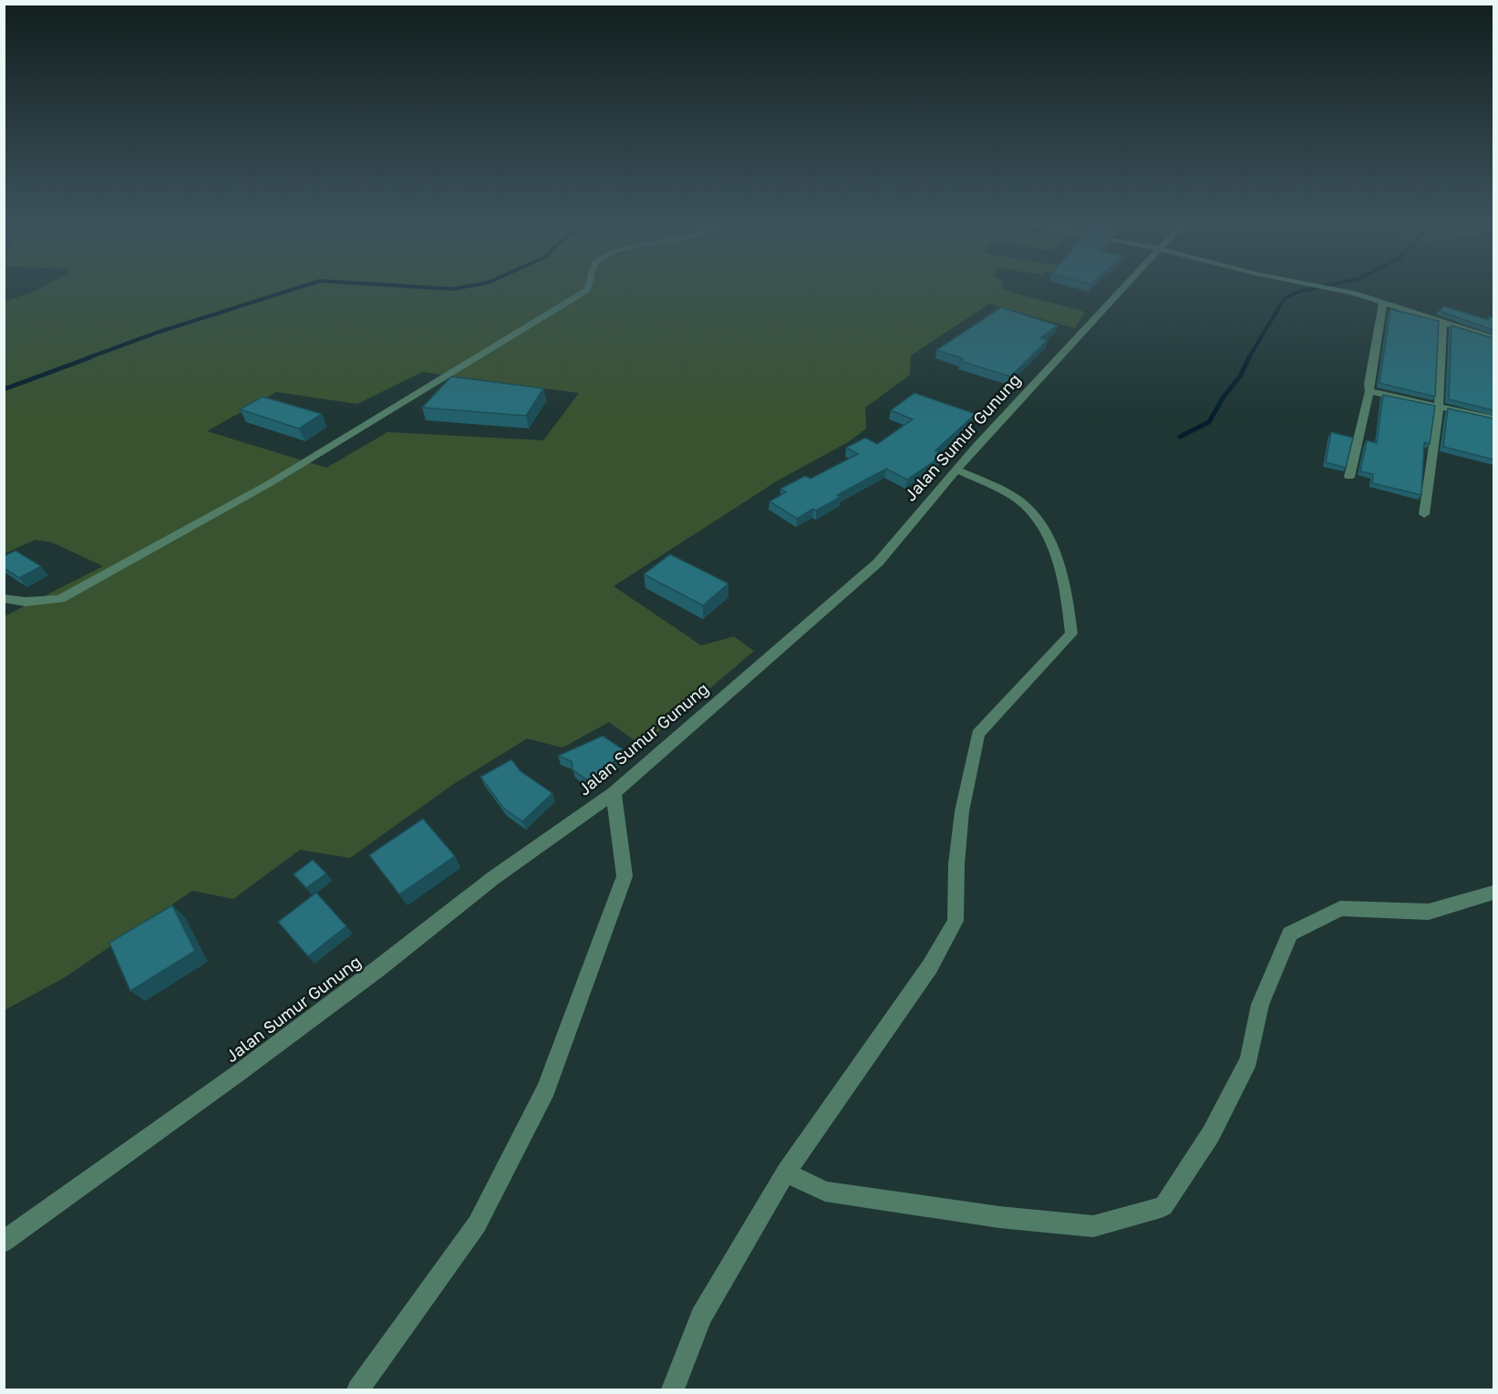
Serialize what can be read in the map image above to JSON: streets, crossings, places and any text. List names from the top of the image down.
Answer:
{
  "streets": {
    "street": ["Jalan Sumur Gunung"]
  }
}
